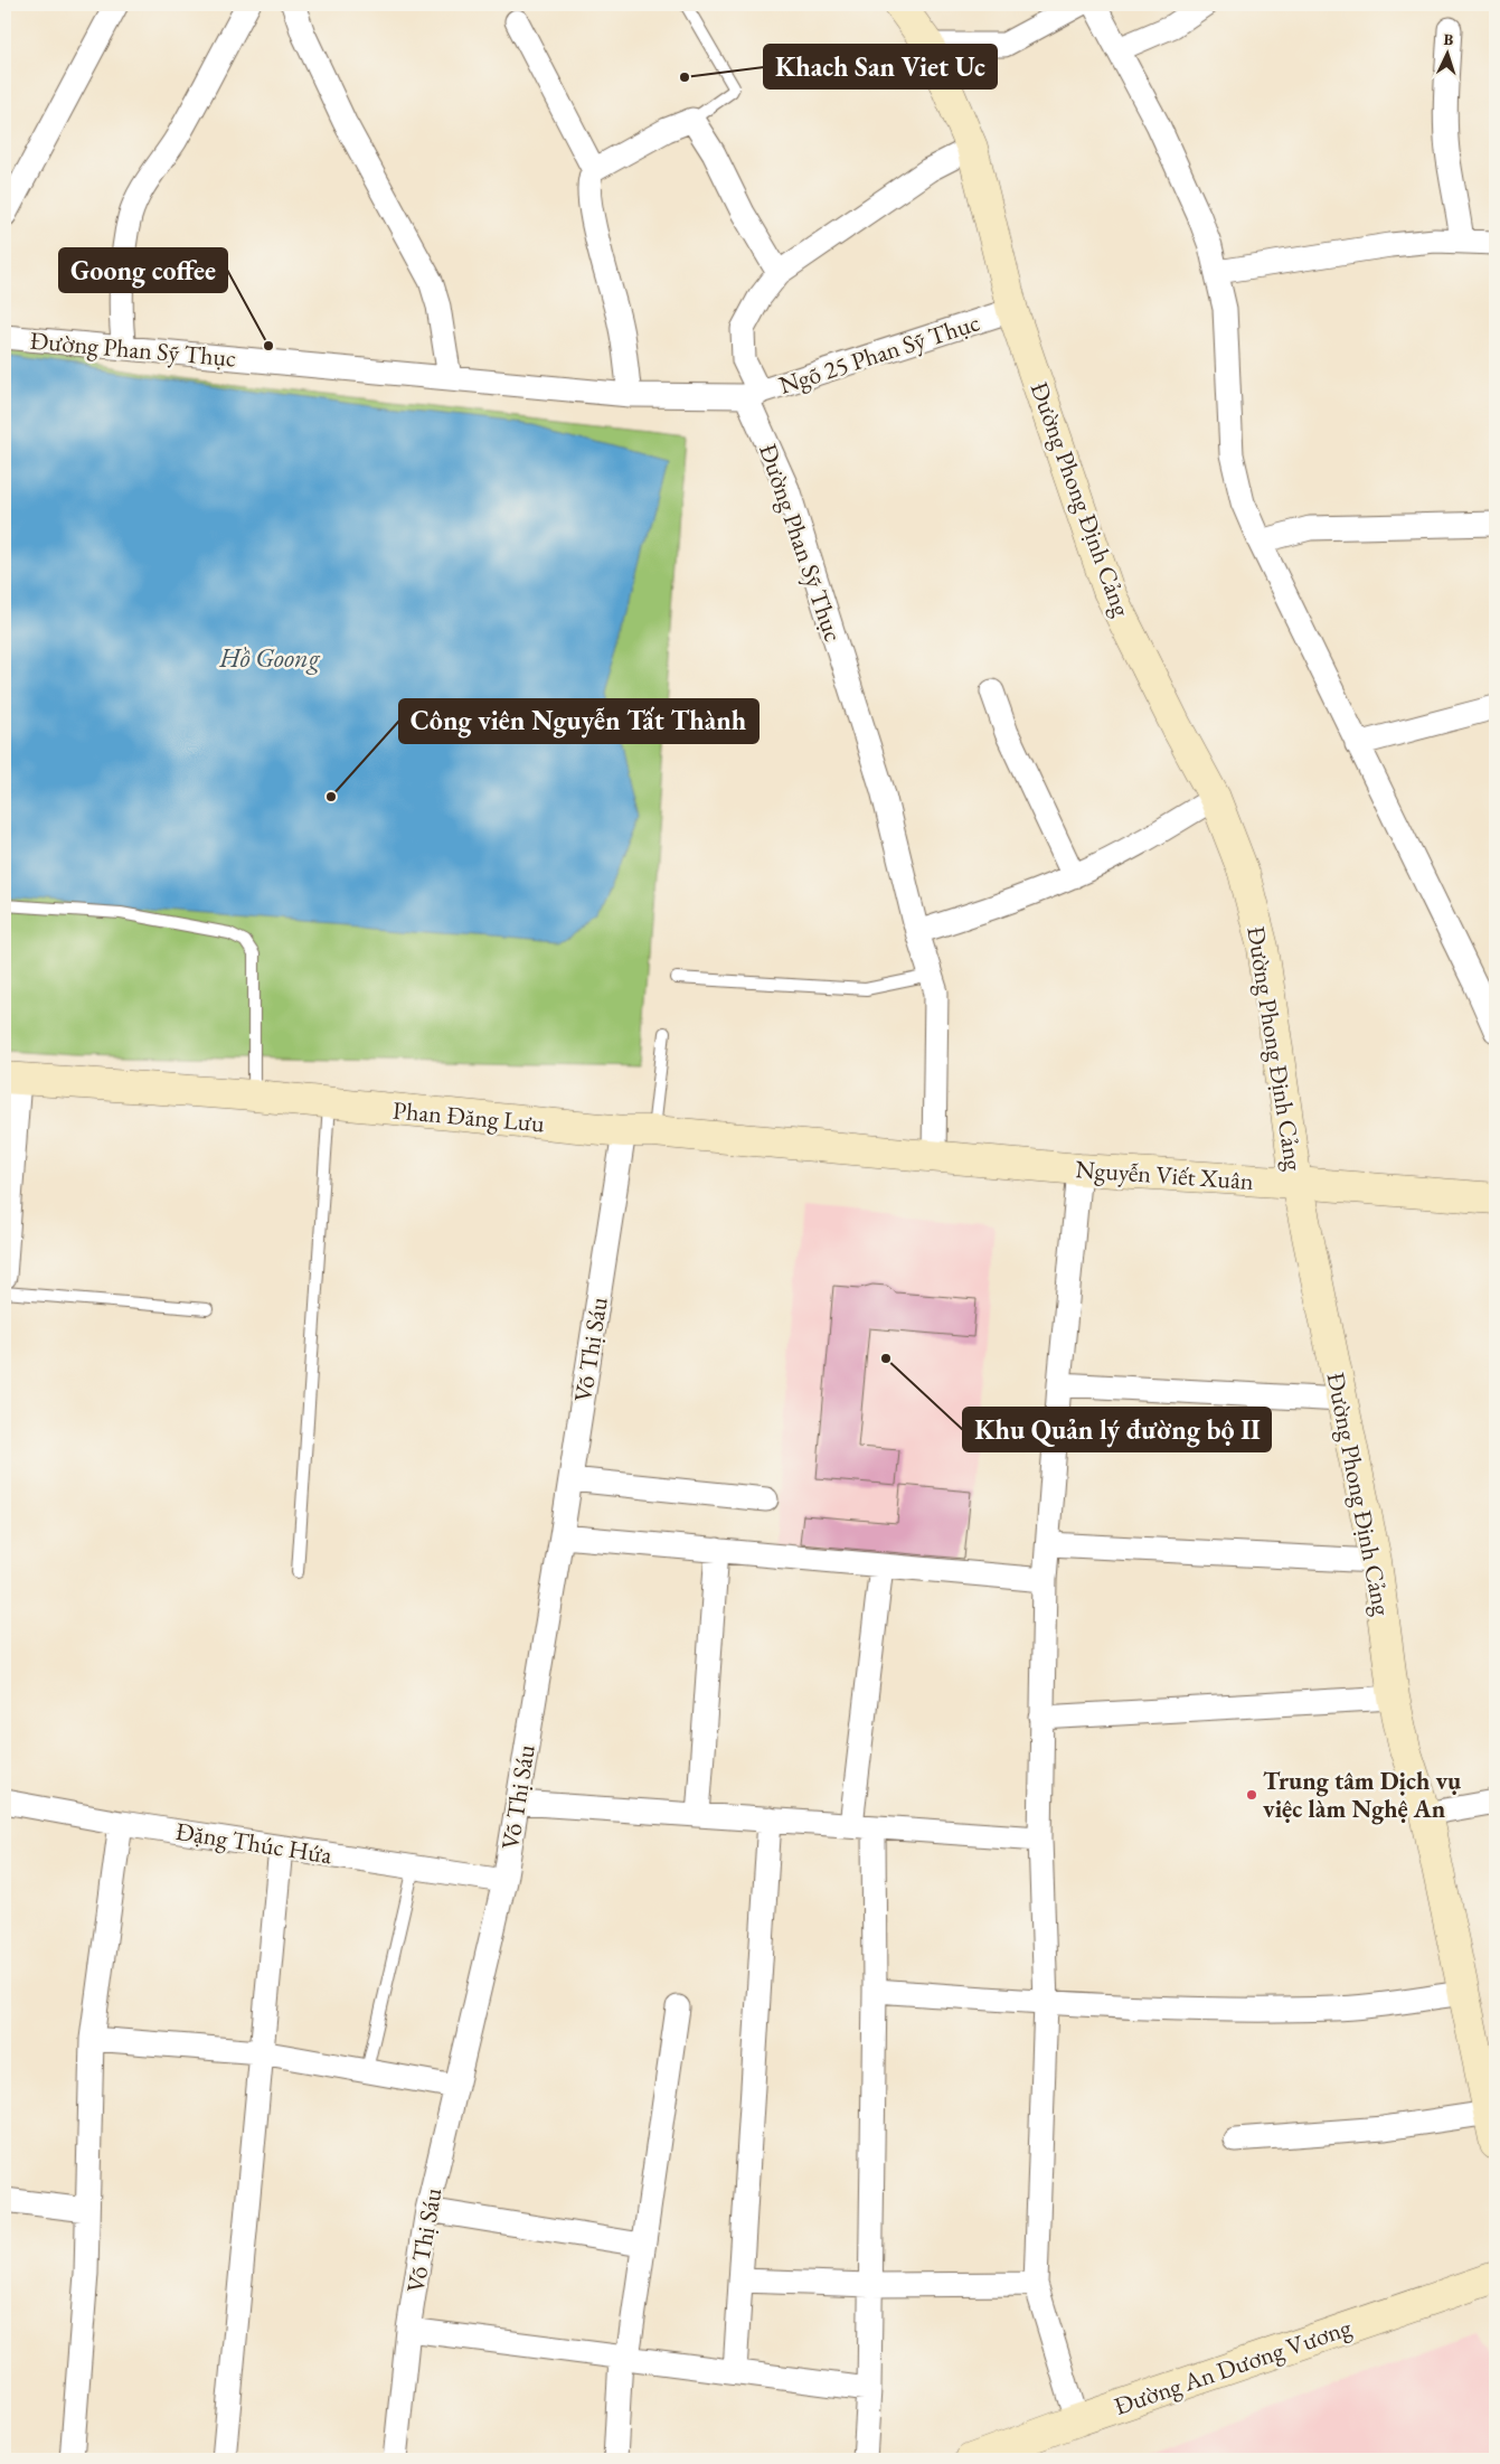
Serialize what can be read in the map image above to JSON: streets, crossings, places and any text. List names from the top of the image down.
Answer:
{
  "streets": {
    "street": [
      "Đường Phan Sỹ Thục",
      "Ngõ 25 Phan Sỹ Thục",
      "Đường Phong Định Cảng",
      "Phan Đăng Lưu",
      "Nguyễn Viết Xuân",
      "Võ Thị Sáu",
      "Đặng Thúc Hứa",
      "Đường An Dương Vương"
    ]
  },
  "crossings": [
    ["Đường Phan Sỹ Thục", "Ngõ 25 Phan Sỹ Thục"],
    ["Đường Phan Sỹ Thục", "Phan Đăng Lưu"],
    ["Đường Phan Sỹ Thục", "Nguyễn Viết Xuân"],
    ["Ngõ 25 Phan Sỹ Thục", "Đường Phong Định Cảng"],
    ["Đường Phong Định Cảng", "Nguyễn Viết Xuân"],
    ["Phan Đăng Lưu", "Nguyễn Viết Xuân"],
    ["Phan Đăng Lưu", "Võ Thị Sáu"],
    ["Võ Thị Sáu", "Đặng Thúc Hứa"]
  ],
  "water": ["Hồ Goong"],
  "places": [
    "Khach San Viet Uc",
    "Goong coffee",
    "Công viên Nguyễn Tất Thành",
    "Khu Quản lý đường bộ II",
    "Trung tâm Dịch vụ việc làm Nghệ An"
  ],
  "north": "top"
}
